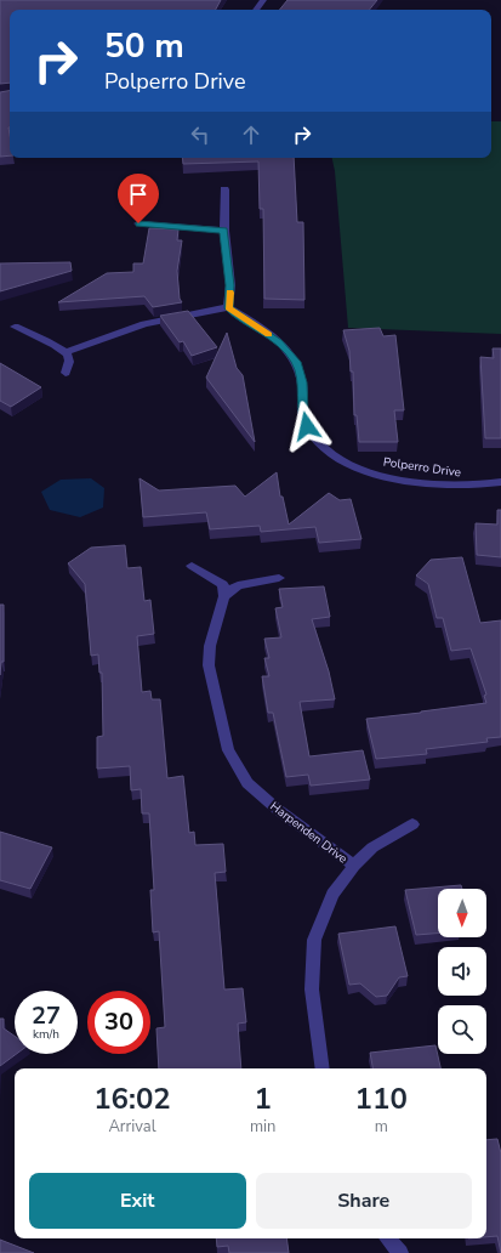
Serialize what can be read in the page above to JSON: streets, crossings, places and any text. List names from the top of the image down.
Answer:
{
  "streets": {
    "street": ["Polperro Drive", "Harpenden Drive"]
  },
  "north": "bottom",
  "page": {
    "turn": ["50 m", "Polperro Drive"],
    "speed": "27 km/h",
    "limit": "30",
    "eta": [
      "16:02",
      "Arrival",
      "1",
      "min",
      "110",
      "m"
    ],
    "buttons": ["Exit", "Share"]
  }
}
